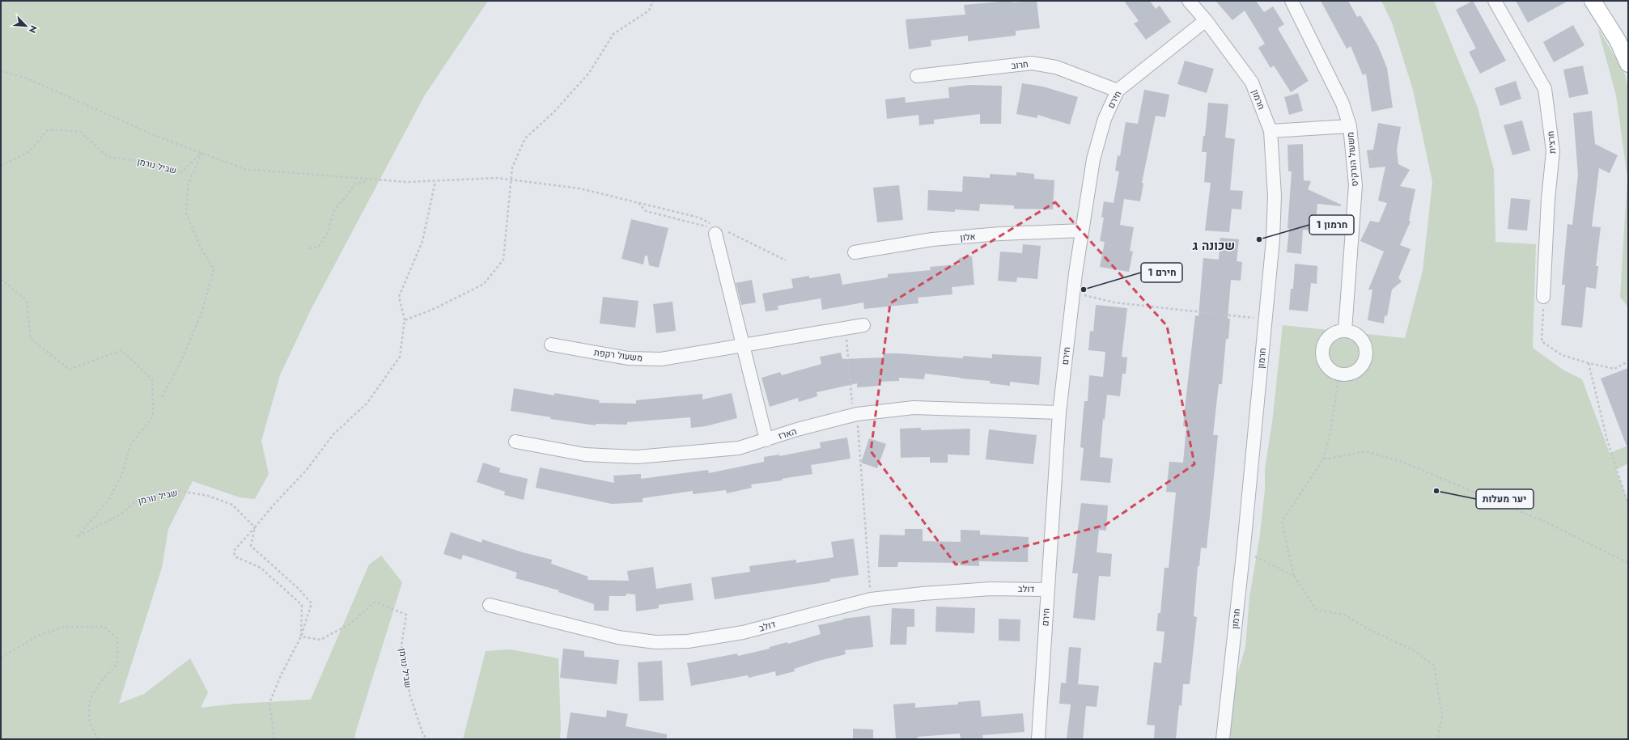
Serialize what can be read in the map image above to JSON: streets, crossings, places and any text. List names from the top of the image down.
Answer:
{
  "streets": {
    "street": [
      "חרוב",
      "חירם",
      "חרמון",
      "חרצית",
      "משעול הנרקיס",
      "אלון",
      "משעול רקפת",
      "הארז",
      "דולב"
    ],
    "path": ["שביל נורמן"]
  },
  "crossings": [
    ["חרוב", "חירם"],
    ["חירם", "חרמון"],
    ["חירם", "אלון"],
    ["חירם", "הארז"],
    ["חירם", "דולב"]
  ],
  "districts": ["שכונה ג"],
  "places": ["חרמון 1", "חירם 1", "יער מעלות"],
  "north": "bottom right"
}
